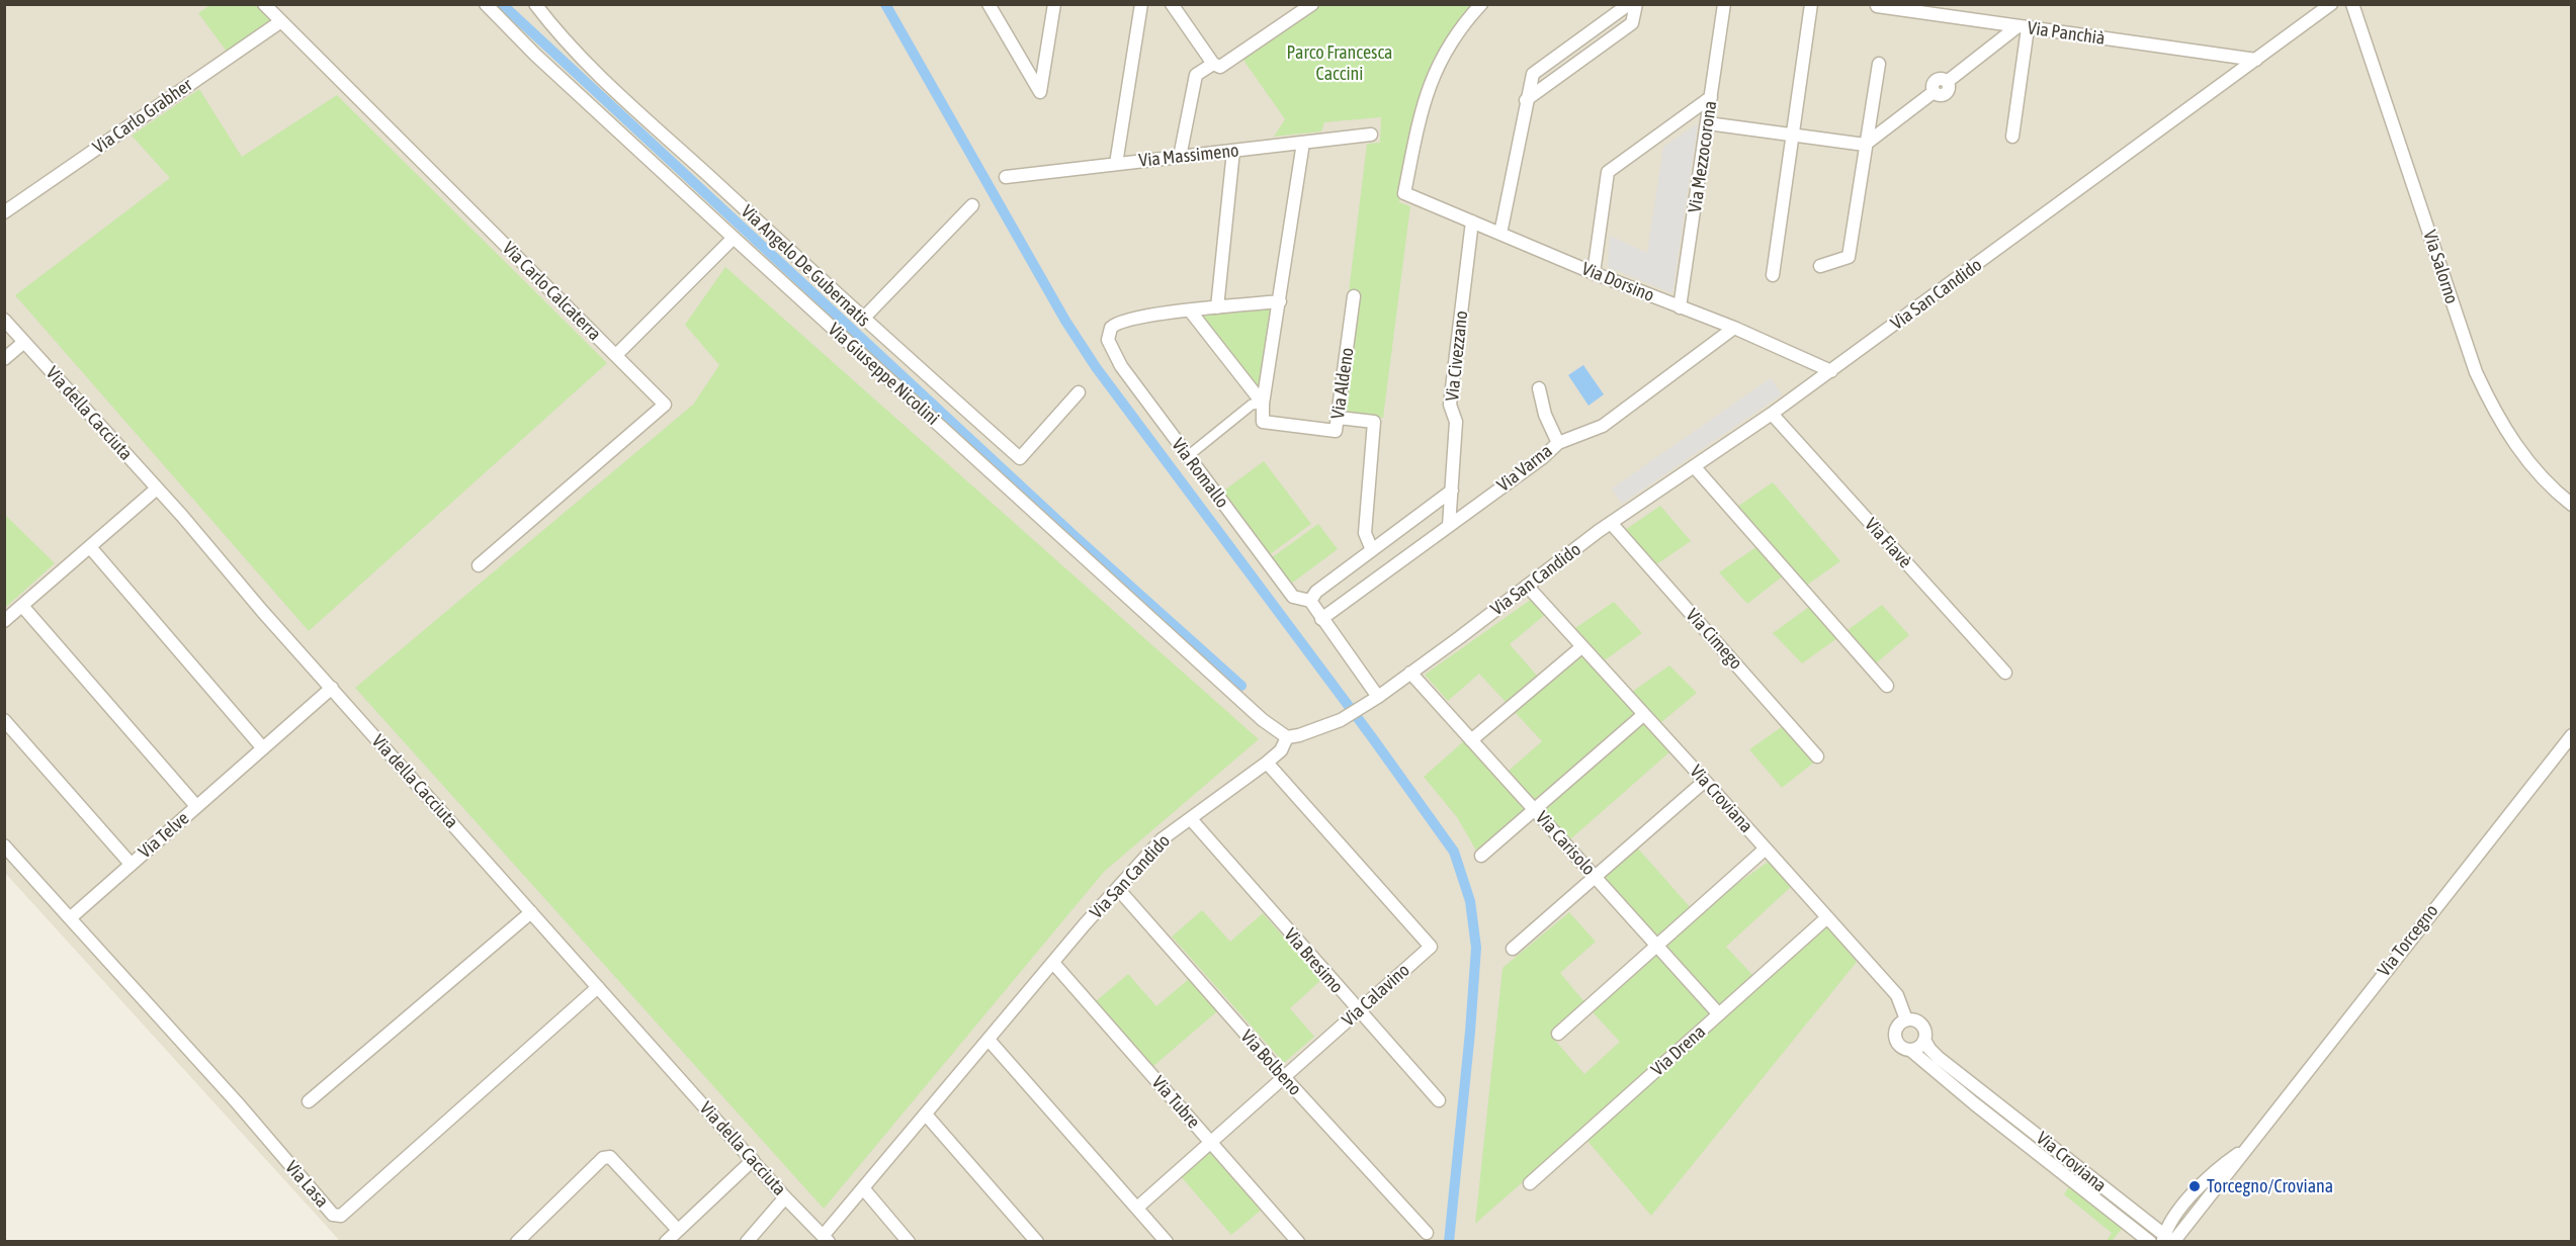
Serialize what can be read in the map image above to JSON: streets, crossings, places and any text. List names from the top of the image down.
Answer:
{
  "streets": {
    "street": [
      "Via Panchià",
      "Via Carlo Grabher",
      "Via Massimeno",
      "Via Mezzocorona",
      "Via Angelo De Gubernatis",
      "Via Salorno",
      "Via Dorsino",
      "Via Carlo Calcaterra",
      "Via San Candido",
      "Via Civezzano",
      "Via Giuseppe Nicolini",
      "Via Aldeno",
      "Via della Cacciuta",
      "Via Varna",
      "Via Romallo",
      "Via Fiavè",
      "Via Cimego",
      "Via Croviana",
      "Via Telve",
      "Via Carisolo",
      "Via Torcegno",
      "Via Bresimo",
      "Via Calavino",
      "Via Drena",
      "Via Bolbeno",
      "Via Tubre",
      "Via Lasa"
    ]
  },
  "crossings": [
    ["Via Panchià", "Via San Candido"],
    ["Via Carlo Grabher", "Via Carlo Calcaterra"],
    ["Via Mezzocorona", "Via Dorsino"],
    ["Via Dorsino", "Via San Candido"],
    ["Via Dorsino", "Via Civezzano"],
    ["Via Dorsino", "Via Varna"],
    ["Via San Candido", "Via Giuseppe Nicolini"],
    ["Via San Candido", "Via della Cacciuta"],
    ["Via San Candido", "Via Fiavè"],
    ["Via San Candido", "Via Cimego"],
    ["Via San Candido", "Via Croviana"],
    ["Via San Candido", "Via Carisolo"],
    ["Via San Candido", "Via Bresimo"],
    ["Via San Candido", "Via Calavino"],
    ["Via San Candido", "Via Bolbeno"],
    ["Via San Candido", "Via Tubre"],
    ["Via Civezzano", "Via Varna"],
    ["Via della Cacciuta", "Via Telve"],
    ["Via della Cacciuta", "Via Lasa"],
    ["Via Croviana", "Via Torcegno"],
    ["Via Croviana", "Via Drena"],
    ["Via Telve", "Via Lasa"],
    ["Via Carisolo", "Via Drena"],
    ["Via Bresimo", "Via Calavino"],
    ["Via Calavino", "Via Bolbeno"],
    ["Via Calavino", "Via Tubre"]
  ],
  "parks": ["Parco Francesca Caccini"],
  "places": ["Torcegno/Croviana"]
}
